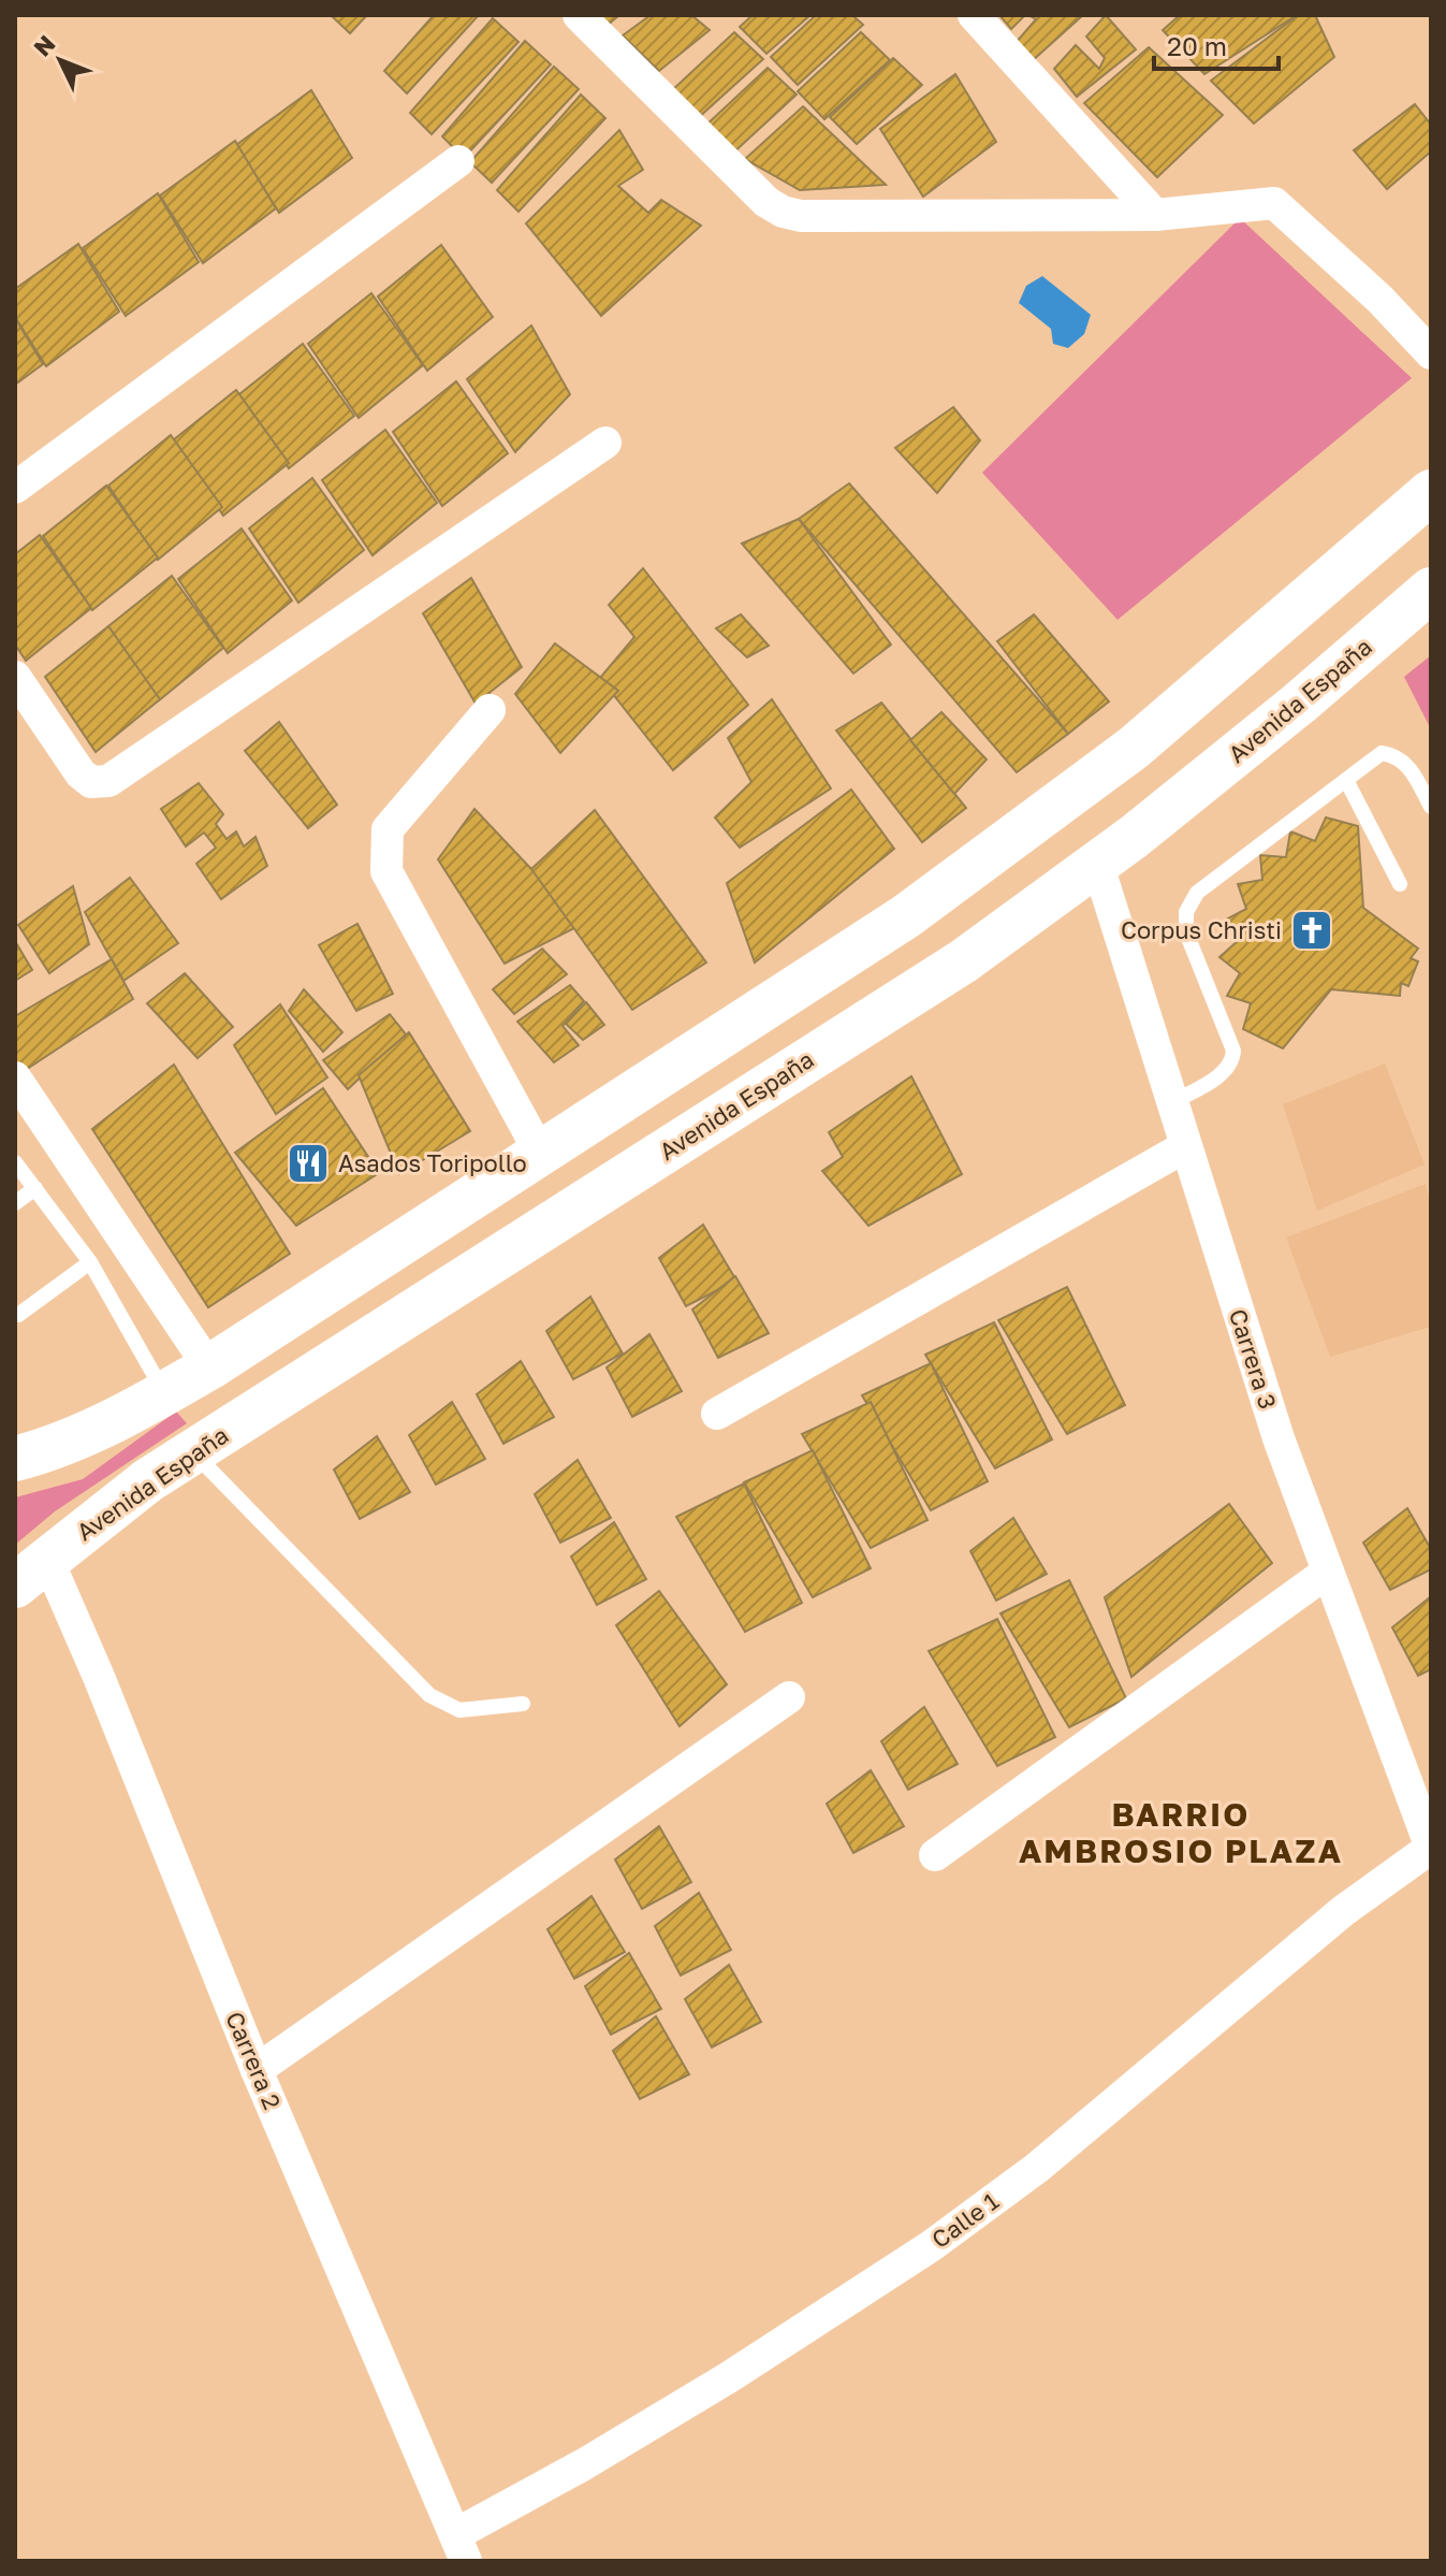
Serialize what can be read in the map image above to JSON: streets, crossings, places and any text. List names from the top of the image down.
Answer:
{
  "streets": {
    "street": [
      "Avenida España",
      "Carrera 3",
      "Carrera 2",
      "Calle 1"
    ]
  },
  "crossings": [
    ["Avenida España", "Carrera 3"],
    ["Avenida España", "Carrera 2"],
    ["Carrera 3", "Calle 1"],
    ["Carrera 2", "Calle 1"]
  ],
  "districts": ["BARRIO AMBROSIO PLAZA"],
  "places": {
    "church": ["Corpus Christi"],
    "restaurant": ["Asados Toripollo"]
  },
  "scale_bar": "20 m",
  "north": "top left"
}
